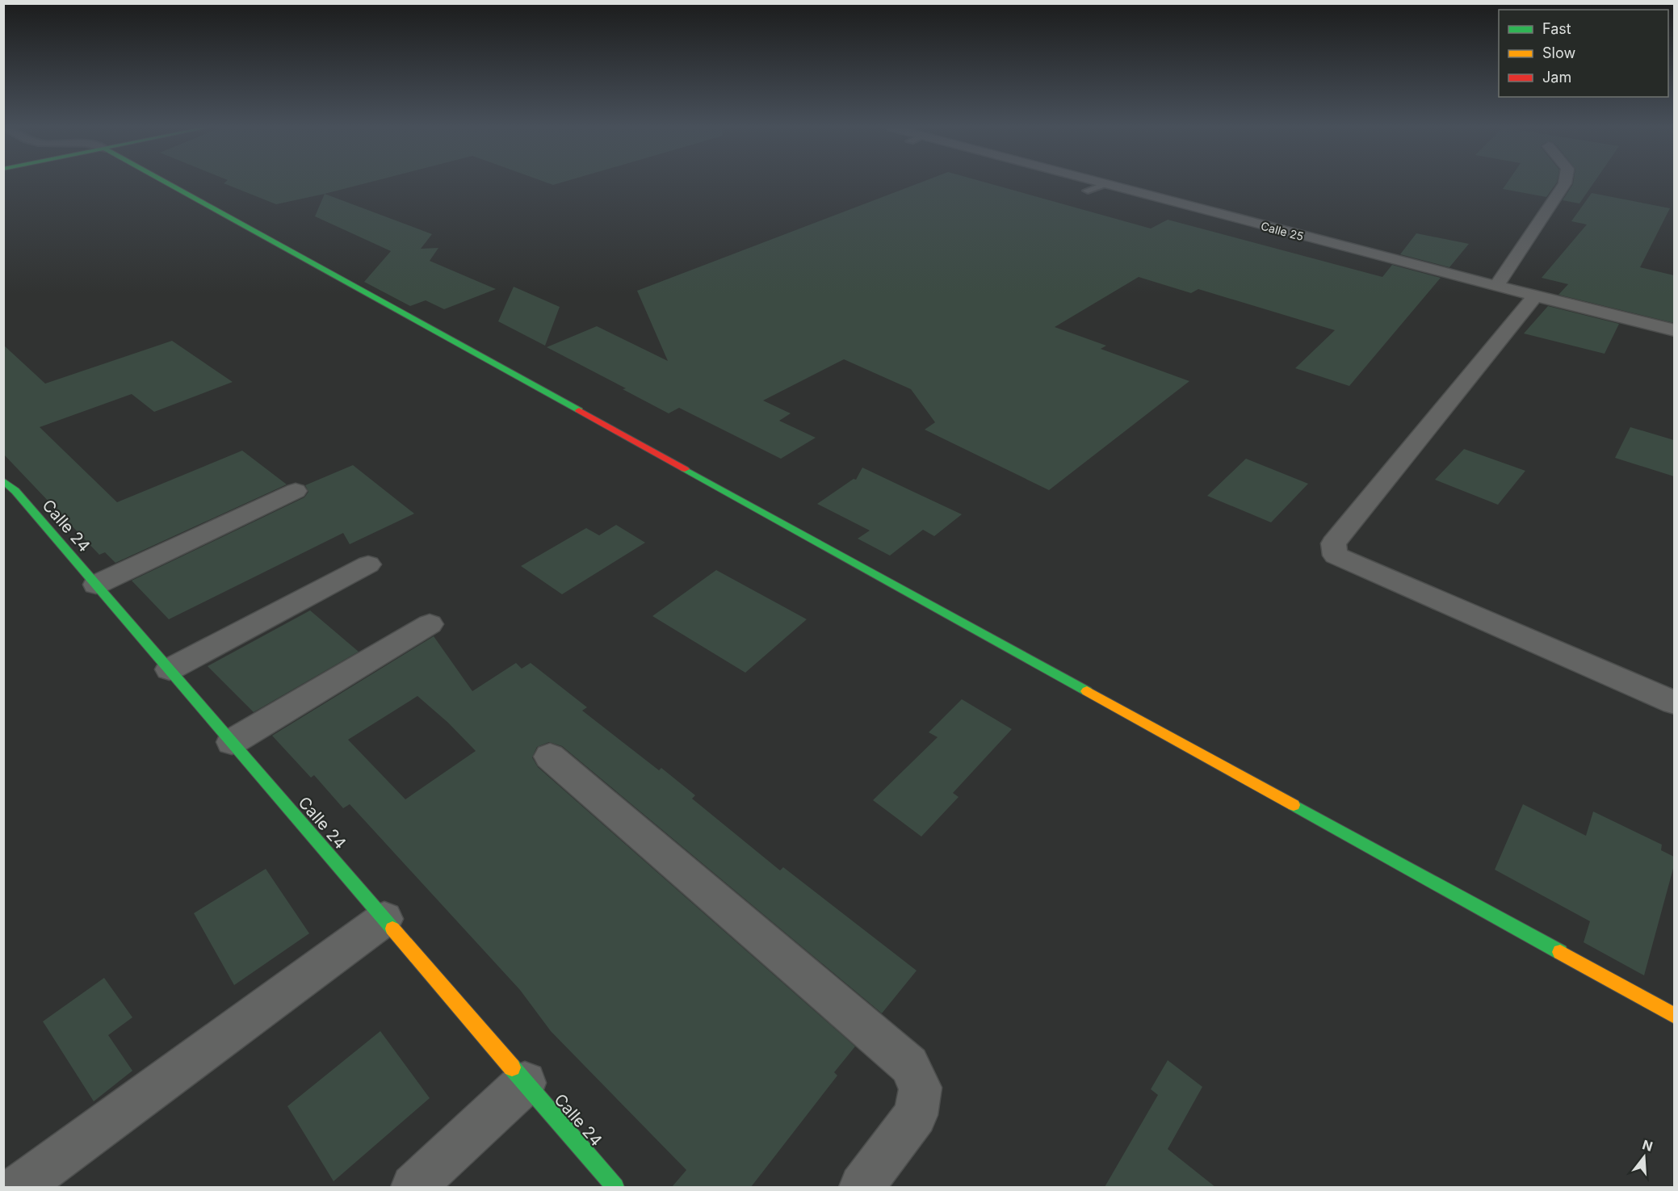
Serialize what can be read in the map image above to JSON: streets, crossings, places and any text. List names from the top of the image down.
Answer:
{
  "streets": {
    "street": ["Calle 25", "Calle 24"]
  },
  "legend": ["Fast", "Slow", "Jam"],
  "north": "top"
}
